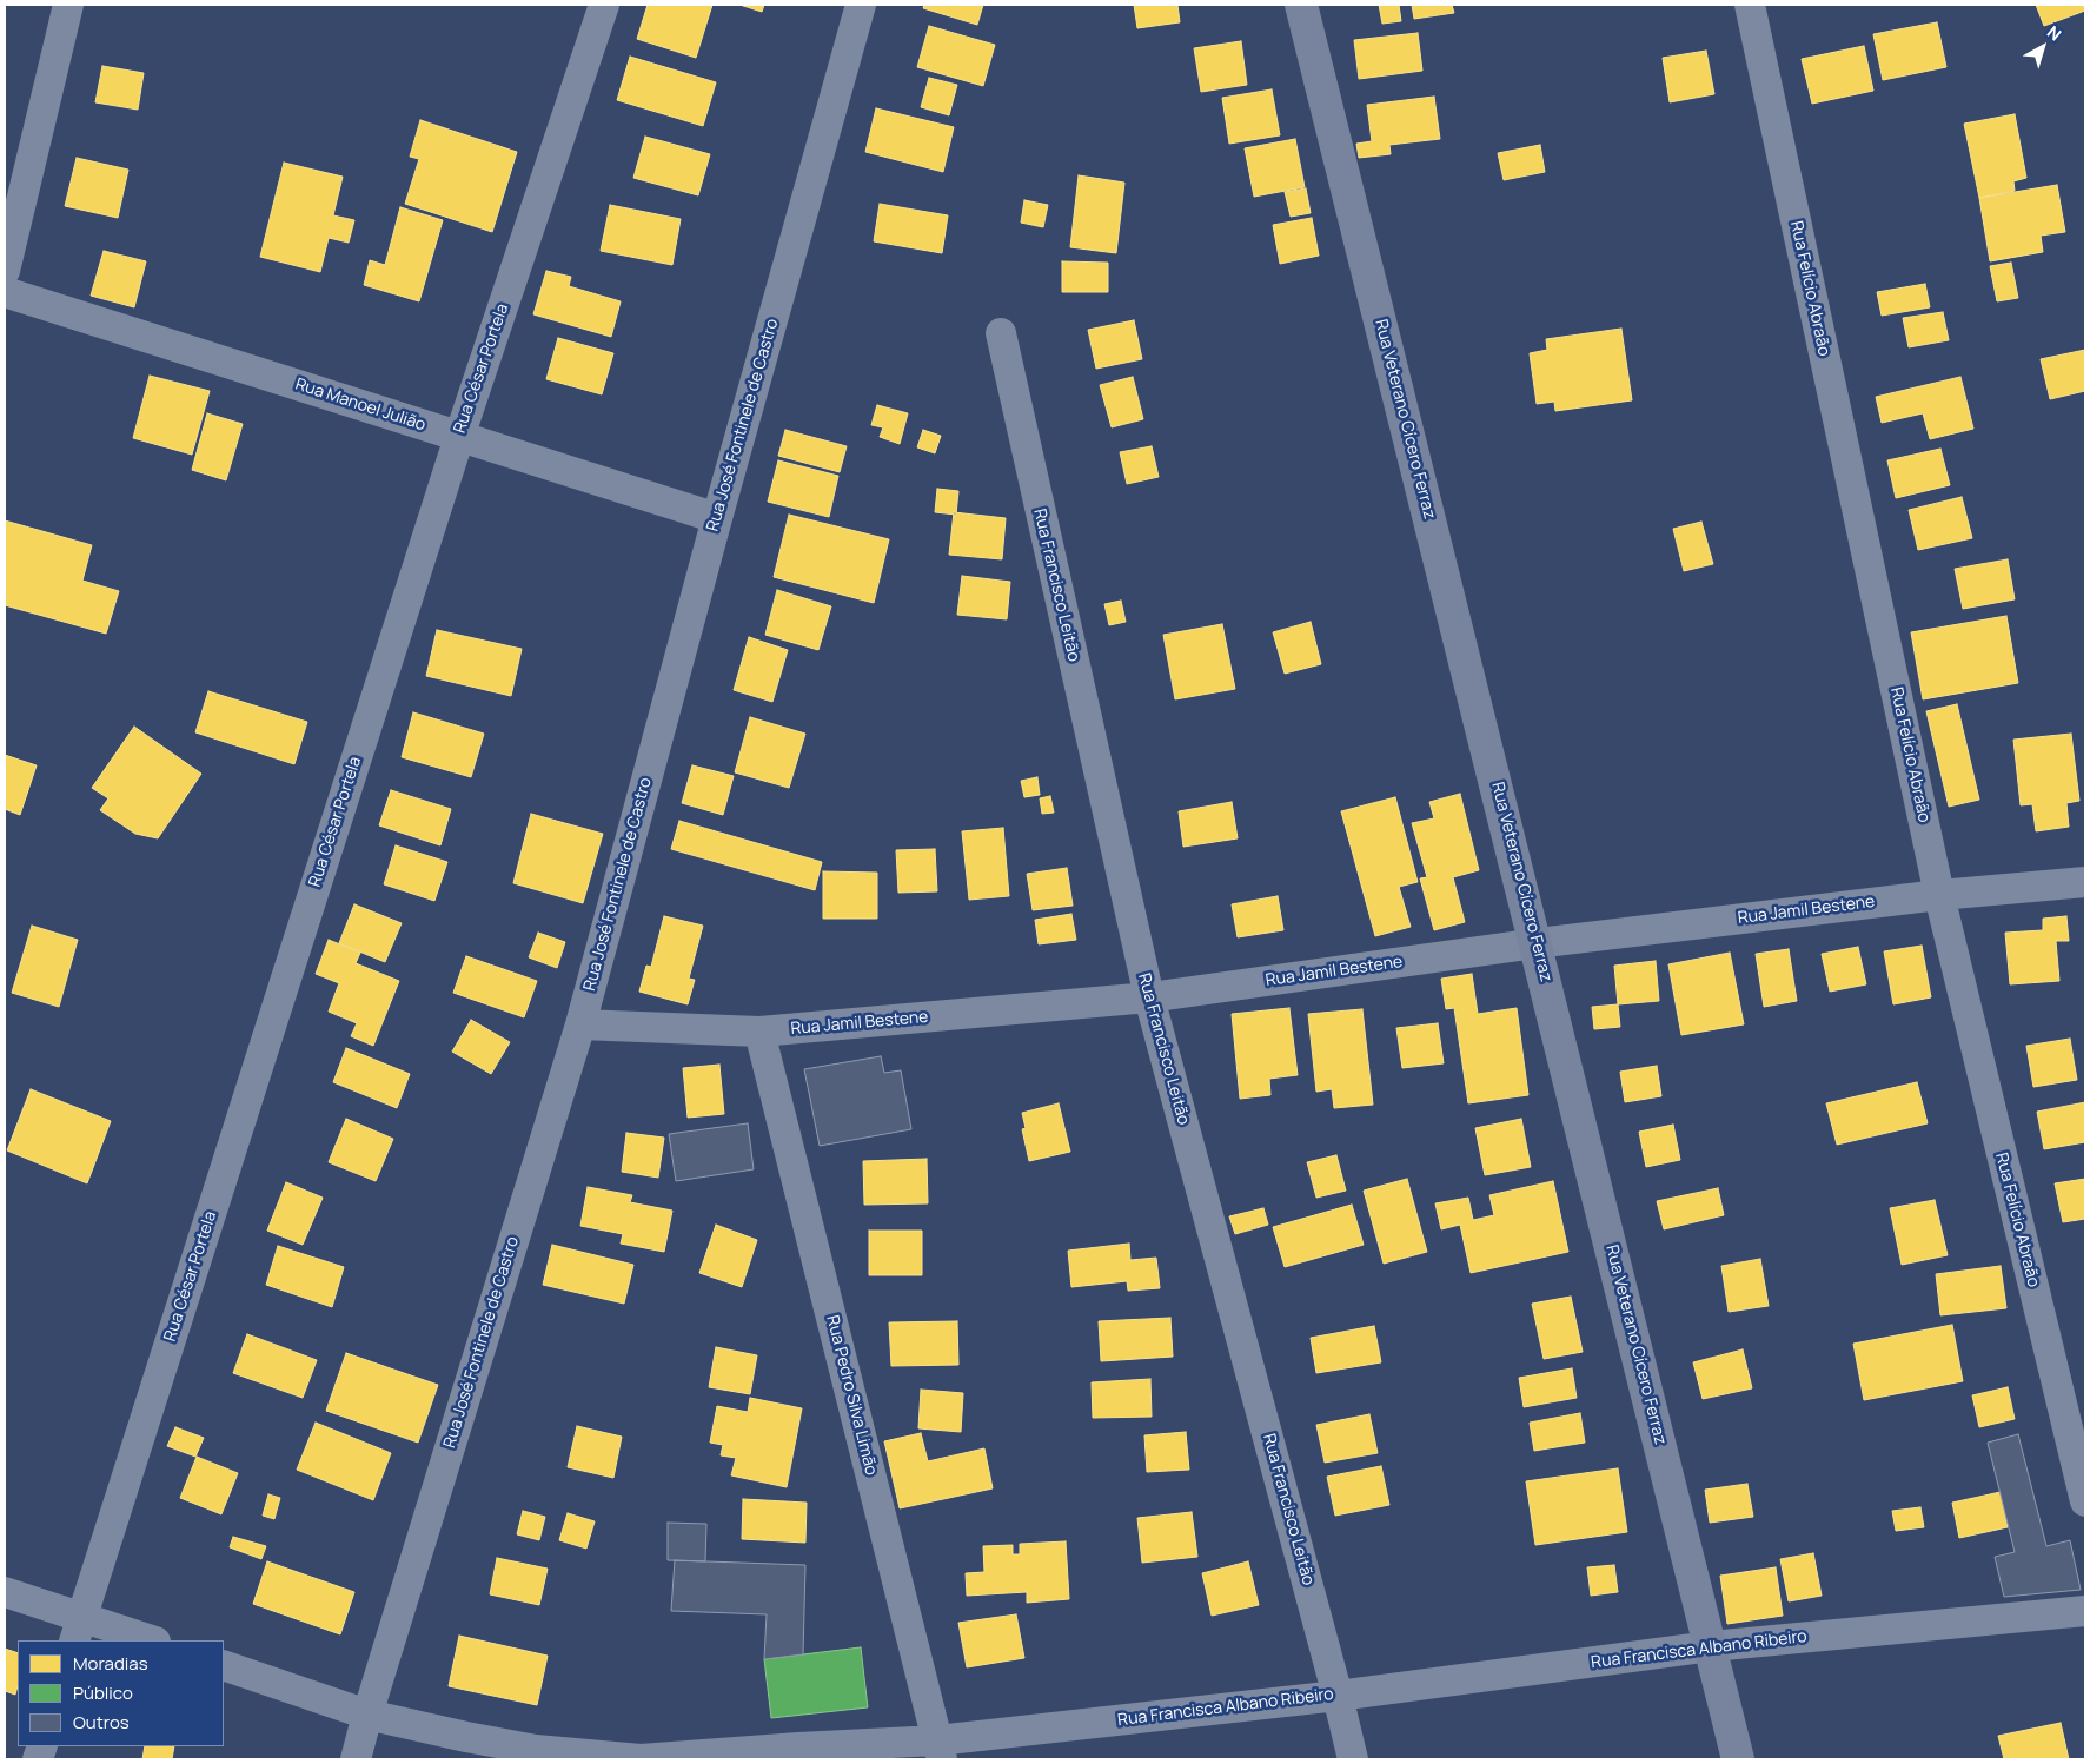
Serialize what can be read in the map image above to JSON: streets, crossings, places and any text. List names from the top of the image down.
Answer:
{
  "streets": {
    "street": [
      "Rua Felício Abraão",
      "Rua César Portela",
      "Rua Manoel Julião",
      "Rua Veterano Cícero Ferraz",
      "Rua José Fontinele de Castro",
      "Rua Francisco Leitão",
      "Rua Jamil Bestene",
      "Rua Pedro Silva Limão",
      "Rua Francisca Albano Ribeiro"
    ]
  },
  "crossings": [
    ["Rua Felício Abraão", "Rua Jamil Bestene"],
    ["Rua César Portela", "Rua Manoel Julião"],
    ["Rua Manoel Julião", "Rua José Fontinele de Castro"],
    ["Rua Veterano Cícero Ferraz", "Rua Jamil Bestene"],
    ["Rua Veterano Cícero Ferraz", "Rua Francisca Albano Ribeiro"],
    ["Rua José Fontinele de Castro", "Rua Jamil Bestene"],
    ["Rua José Fontinele de Castro", "Rua Francisca Albano Ribeiro"],
    ["Rua Francisco Leitão", "Rua Jamil Bestene"],
    ["Rua Francisco Leitão", "Rua Francisca Albano Ribeiro"],
    ["Rua Jamil Bestene", "Rua Pedro Silva Limão"],
    ["Rua Pedro Silva Limão", "Rua Francisca Albano Ribeiro"]
  ],
  "legend": ["Moradias", "Público", "Outros"],
  "north": "top right"
}
